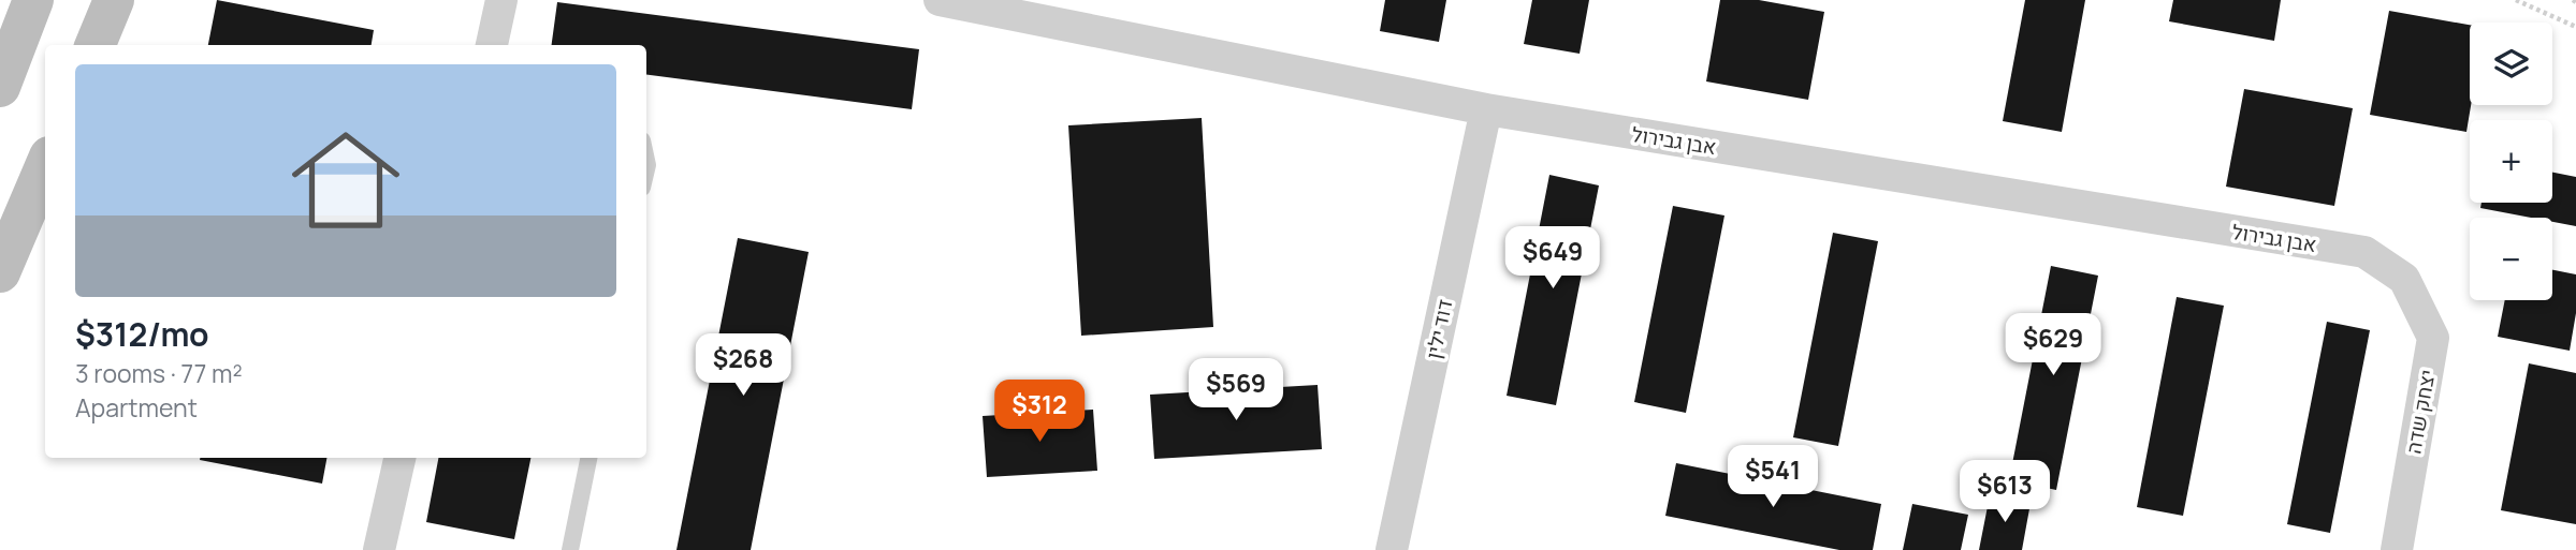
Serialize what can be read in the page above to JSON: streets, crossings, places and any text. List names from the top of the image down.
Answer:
{
  "streets": {
    "street": ["אבן גבירול", "דוד ילין", "יצחק שדה"]
  },
  "crossings": [
    ["אבן גבירול", "דוד ילין"],
    ["אבן גבירול", "יצחק שדה"]
  ],
  "page": {
    "map_buttons": ["+", "−"],
    "list": [
      {
        "name": "$312/mo",
        "note": "3 rooms · 77 m² · Apartment"
      }
    ],
    "price": [
      "$649",
      "$629",
      "$268",
      "$569",
      "$312",
      "$541",
      "$613"
    ]
  }
}
